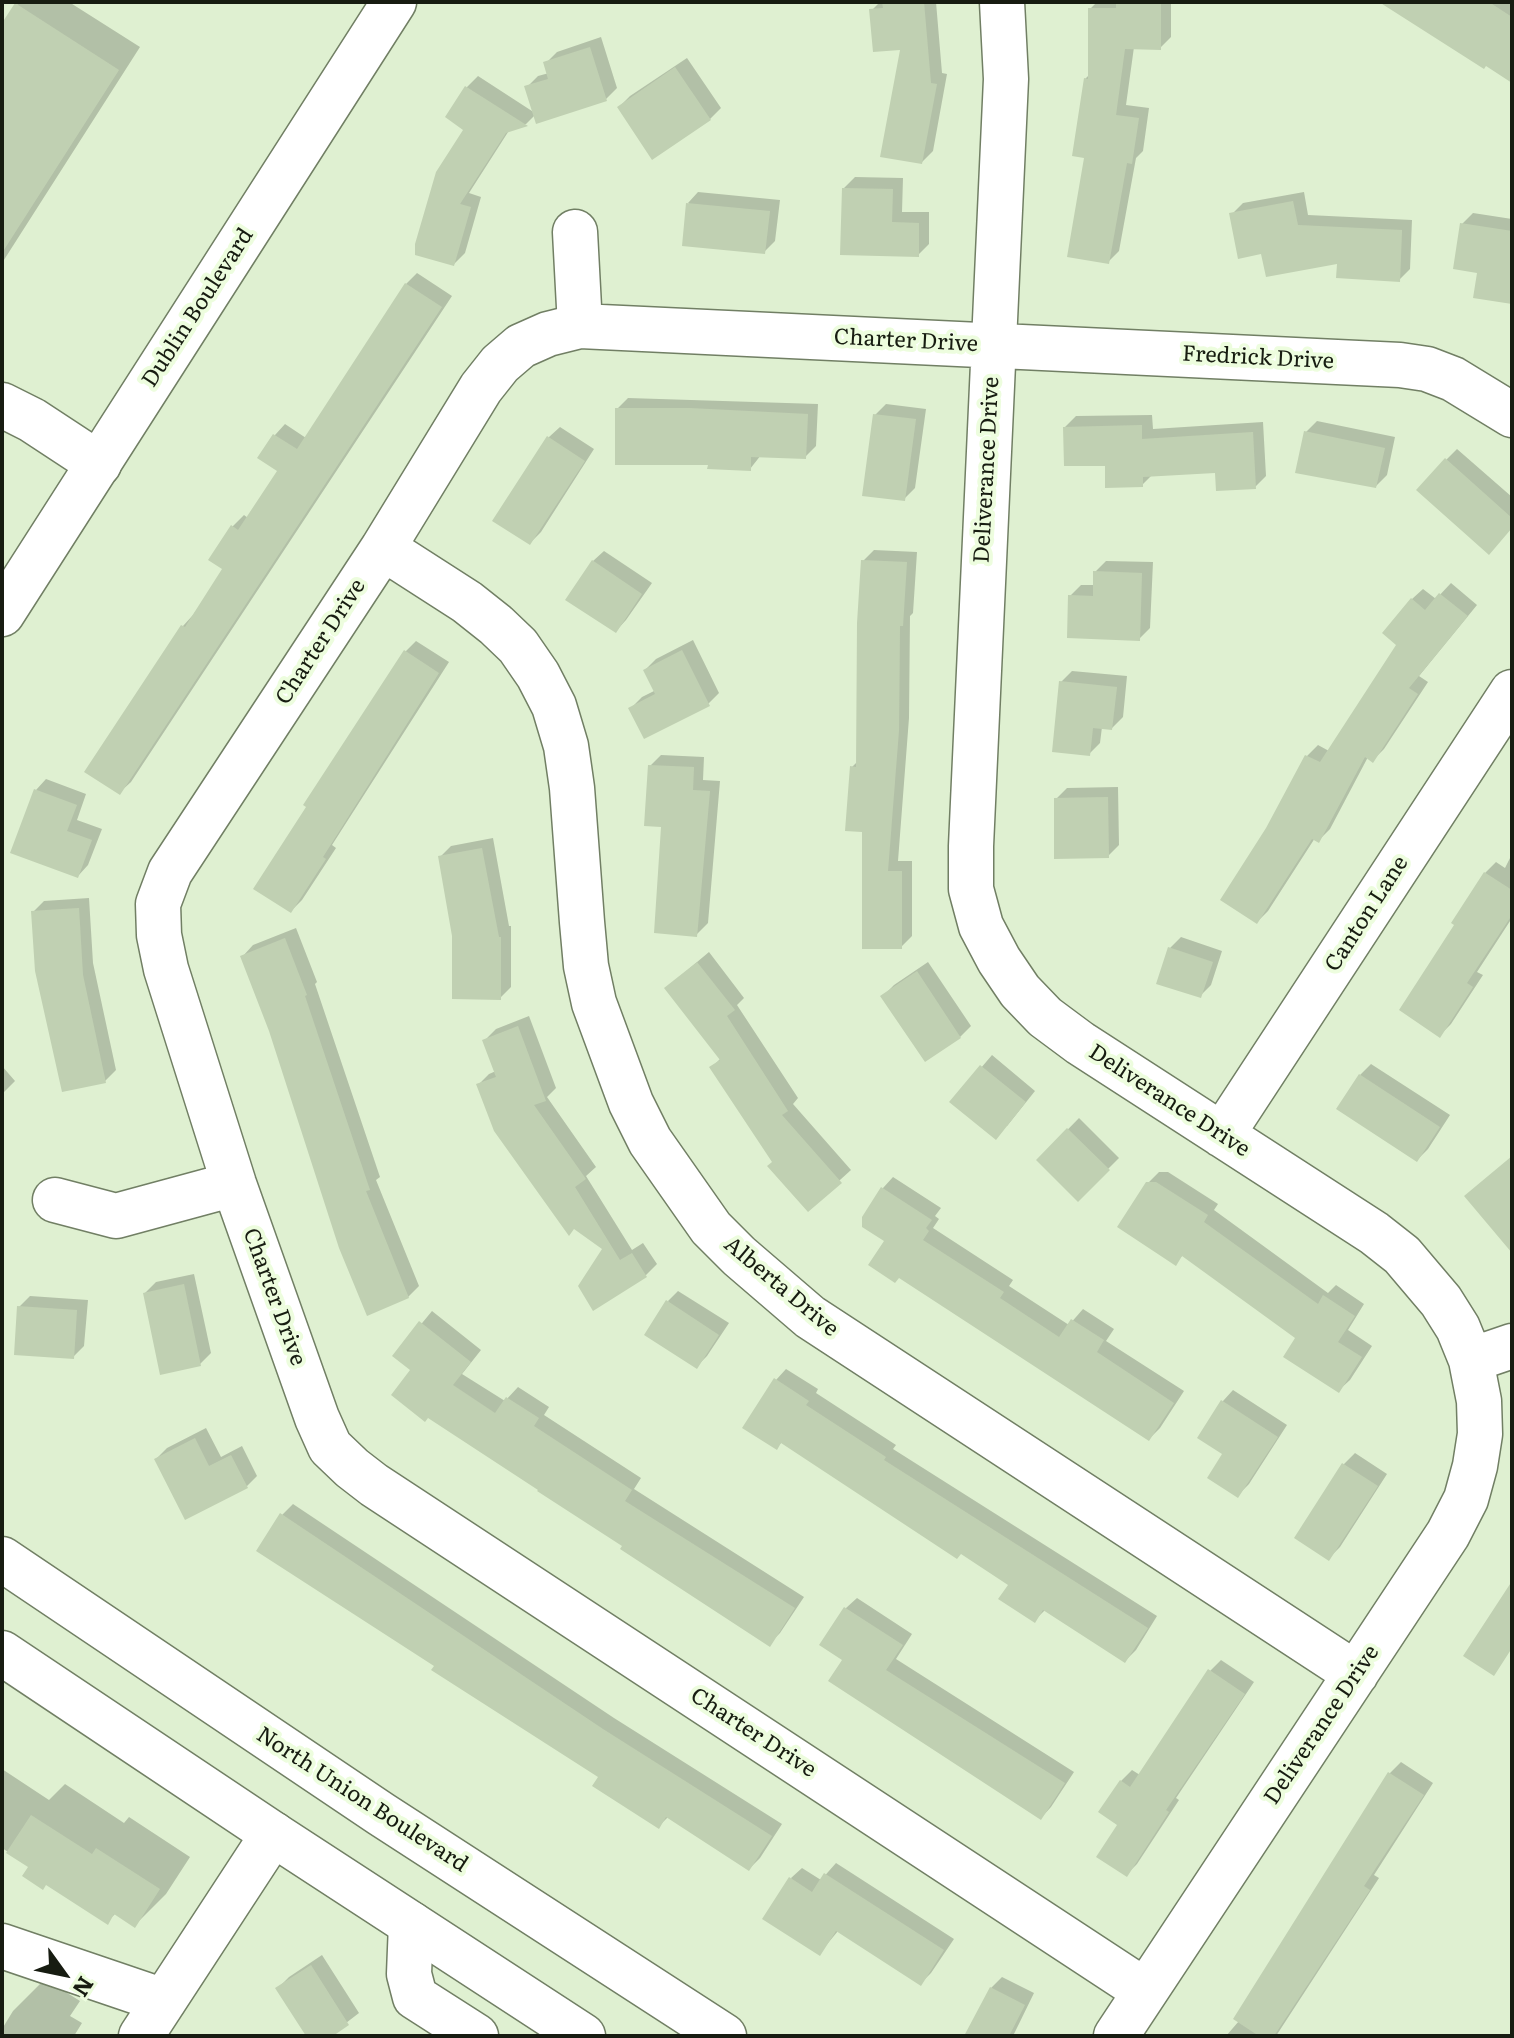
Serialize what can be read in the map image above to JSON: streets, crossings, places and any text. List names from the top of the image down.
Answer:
{
  "streets": {
    "street": [
      "Dublin Boulevard",
      "Charter Drive",
      "Fredrick Drive",
      "Deliverance Drive",
      "Canton Lane",
      "Alberta Drive",
      "North Union Boulevard"
    ]
  },
  "crossings": [
    ["Charter Drive", "Fredrick Drive"],
    ["Charter Drive", "Deliverance Drive"],
    ["Charter Drive", "Alberta Drive"],
    ["Fredrick Drive", "Deliverance Drive"],
    ["Deliverance Drive", "Canton Lane"],
    ["Deliverance Drive", "Alberta Drive"]
  ],
  "north": "bottom right"
}
